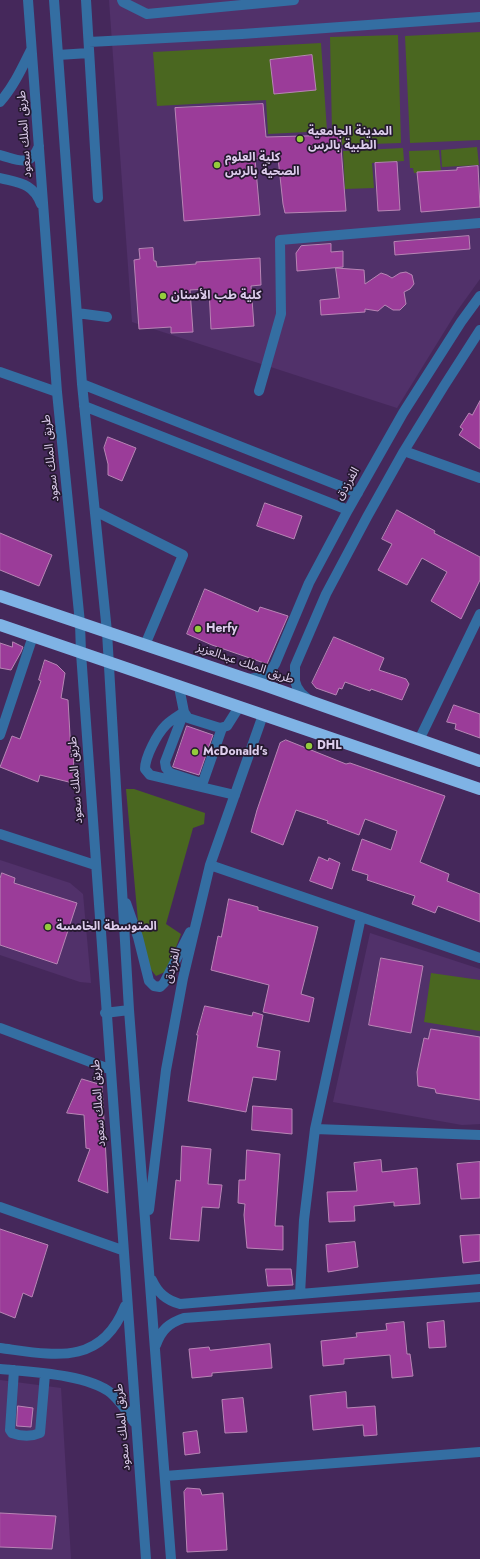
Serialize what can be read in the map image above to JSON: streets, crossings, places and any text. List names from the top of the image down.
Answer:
{
  "streets": {
    "highway": ["طريق الملك عبدالعزيز"],
    "street": ["طريق الملك سعود", "الفرزدق"]
  },
  "crossings": [
    ["طريق الملك سعود", "طريق الملك عبدالعزيز"],
    ["الفرزدق", "طريق الملك عبدالعزيز"]
  ],
  "places": [
    "المدينة الجامعية الطبية بالرس",
    "كلية العلوم الصحية بالرس",
    "كلية طب الأسنان",
    "Herfy",
    "DHL",
    "McDonald's",
    "المتوسطة الخامسة"
  ]
}
